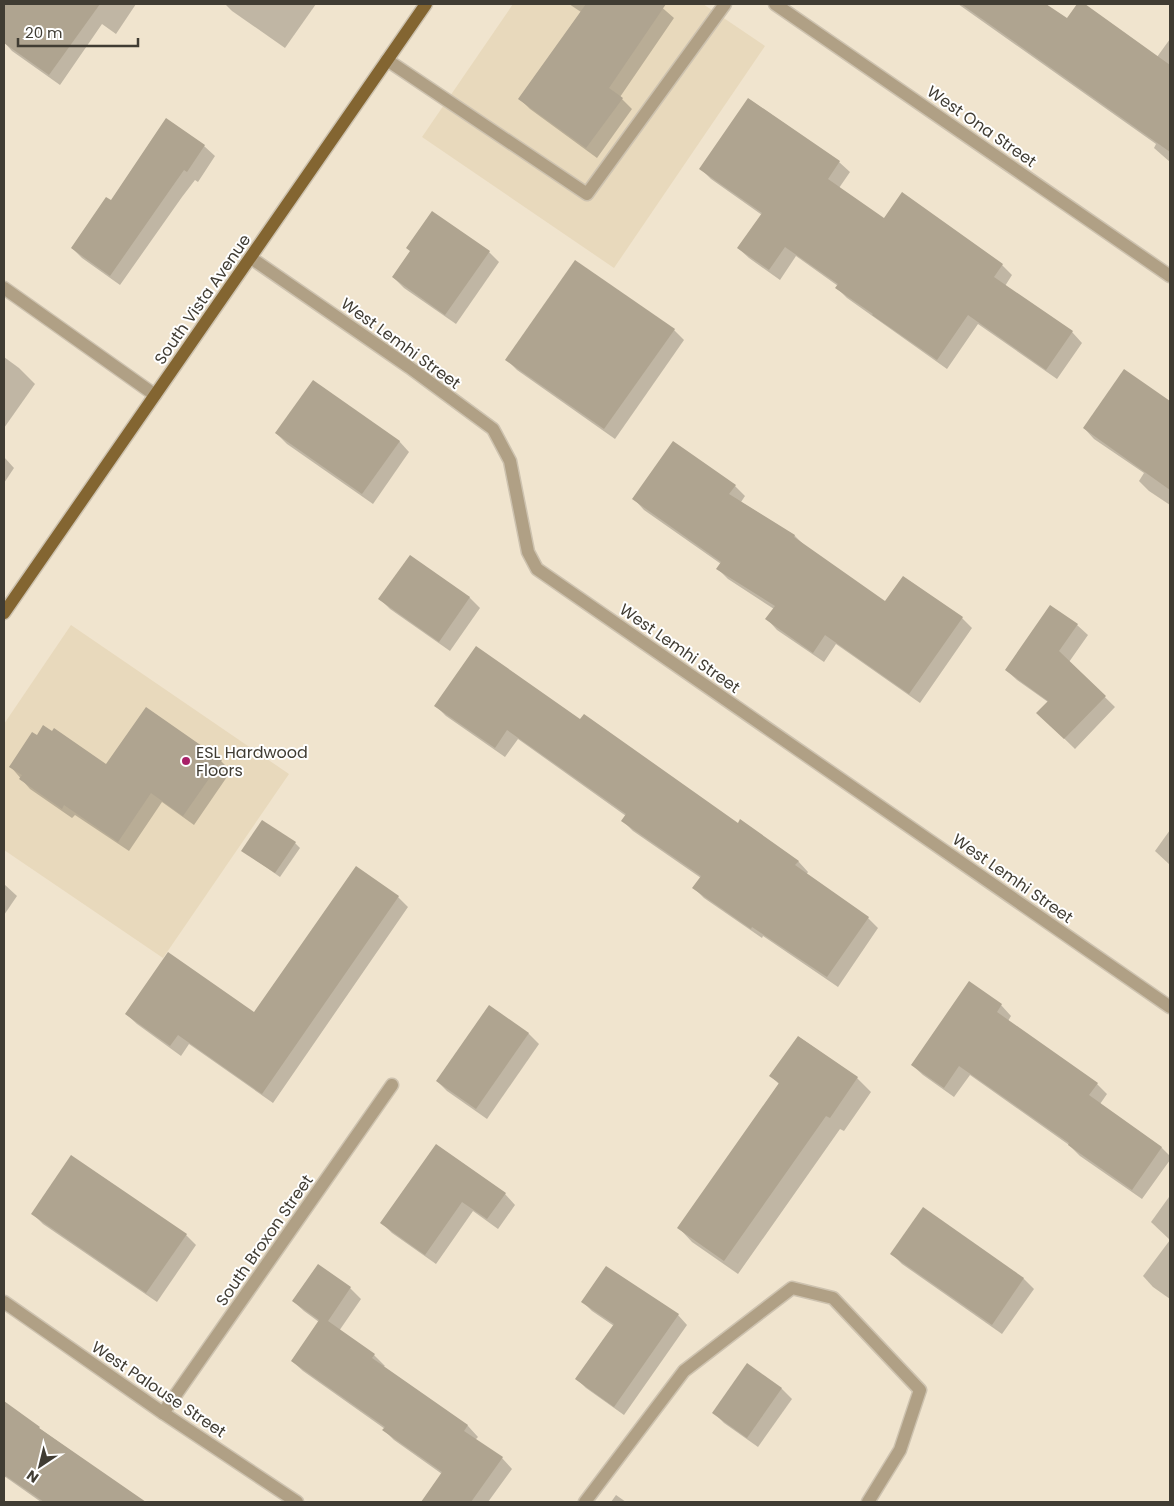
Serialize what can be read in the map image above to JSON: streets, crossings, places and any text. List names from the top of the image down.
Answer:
{
  "streets": {
    "main road": ["South Vista Avenue"],
    "street": [
      "West Ona Street",
      "West Lemhi Street",
      "South Broxon Street",
      "West Palouse Street"
    ]
  },
  "crossings": [
    ["South Vista Avenue", "West Lemhi Street"],
    ["South Broxon Street", "West Palouse Street"]
  ],
  "places": ["ESL Hardwood Floors"],
  "scale_bar": "20 m",
  "north": "bottom left"
}
